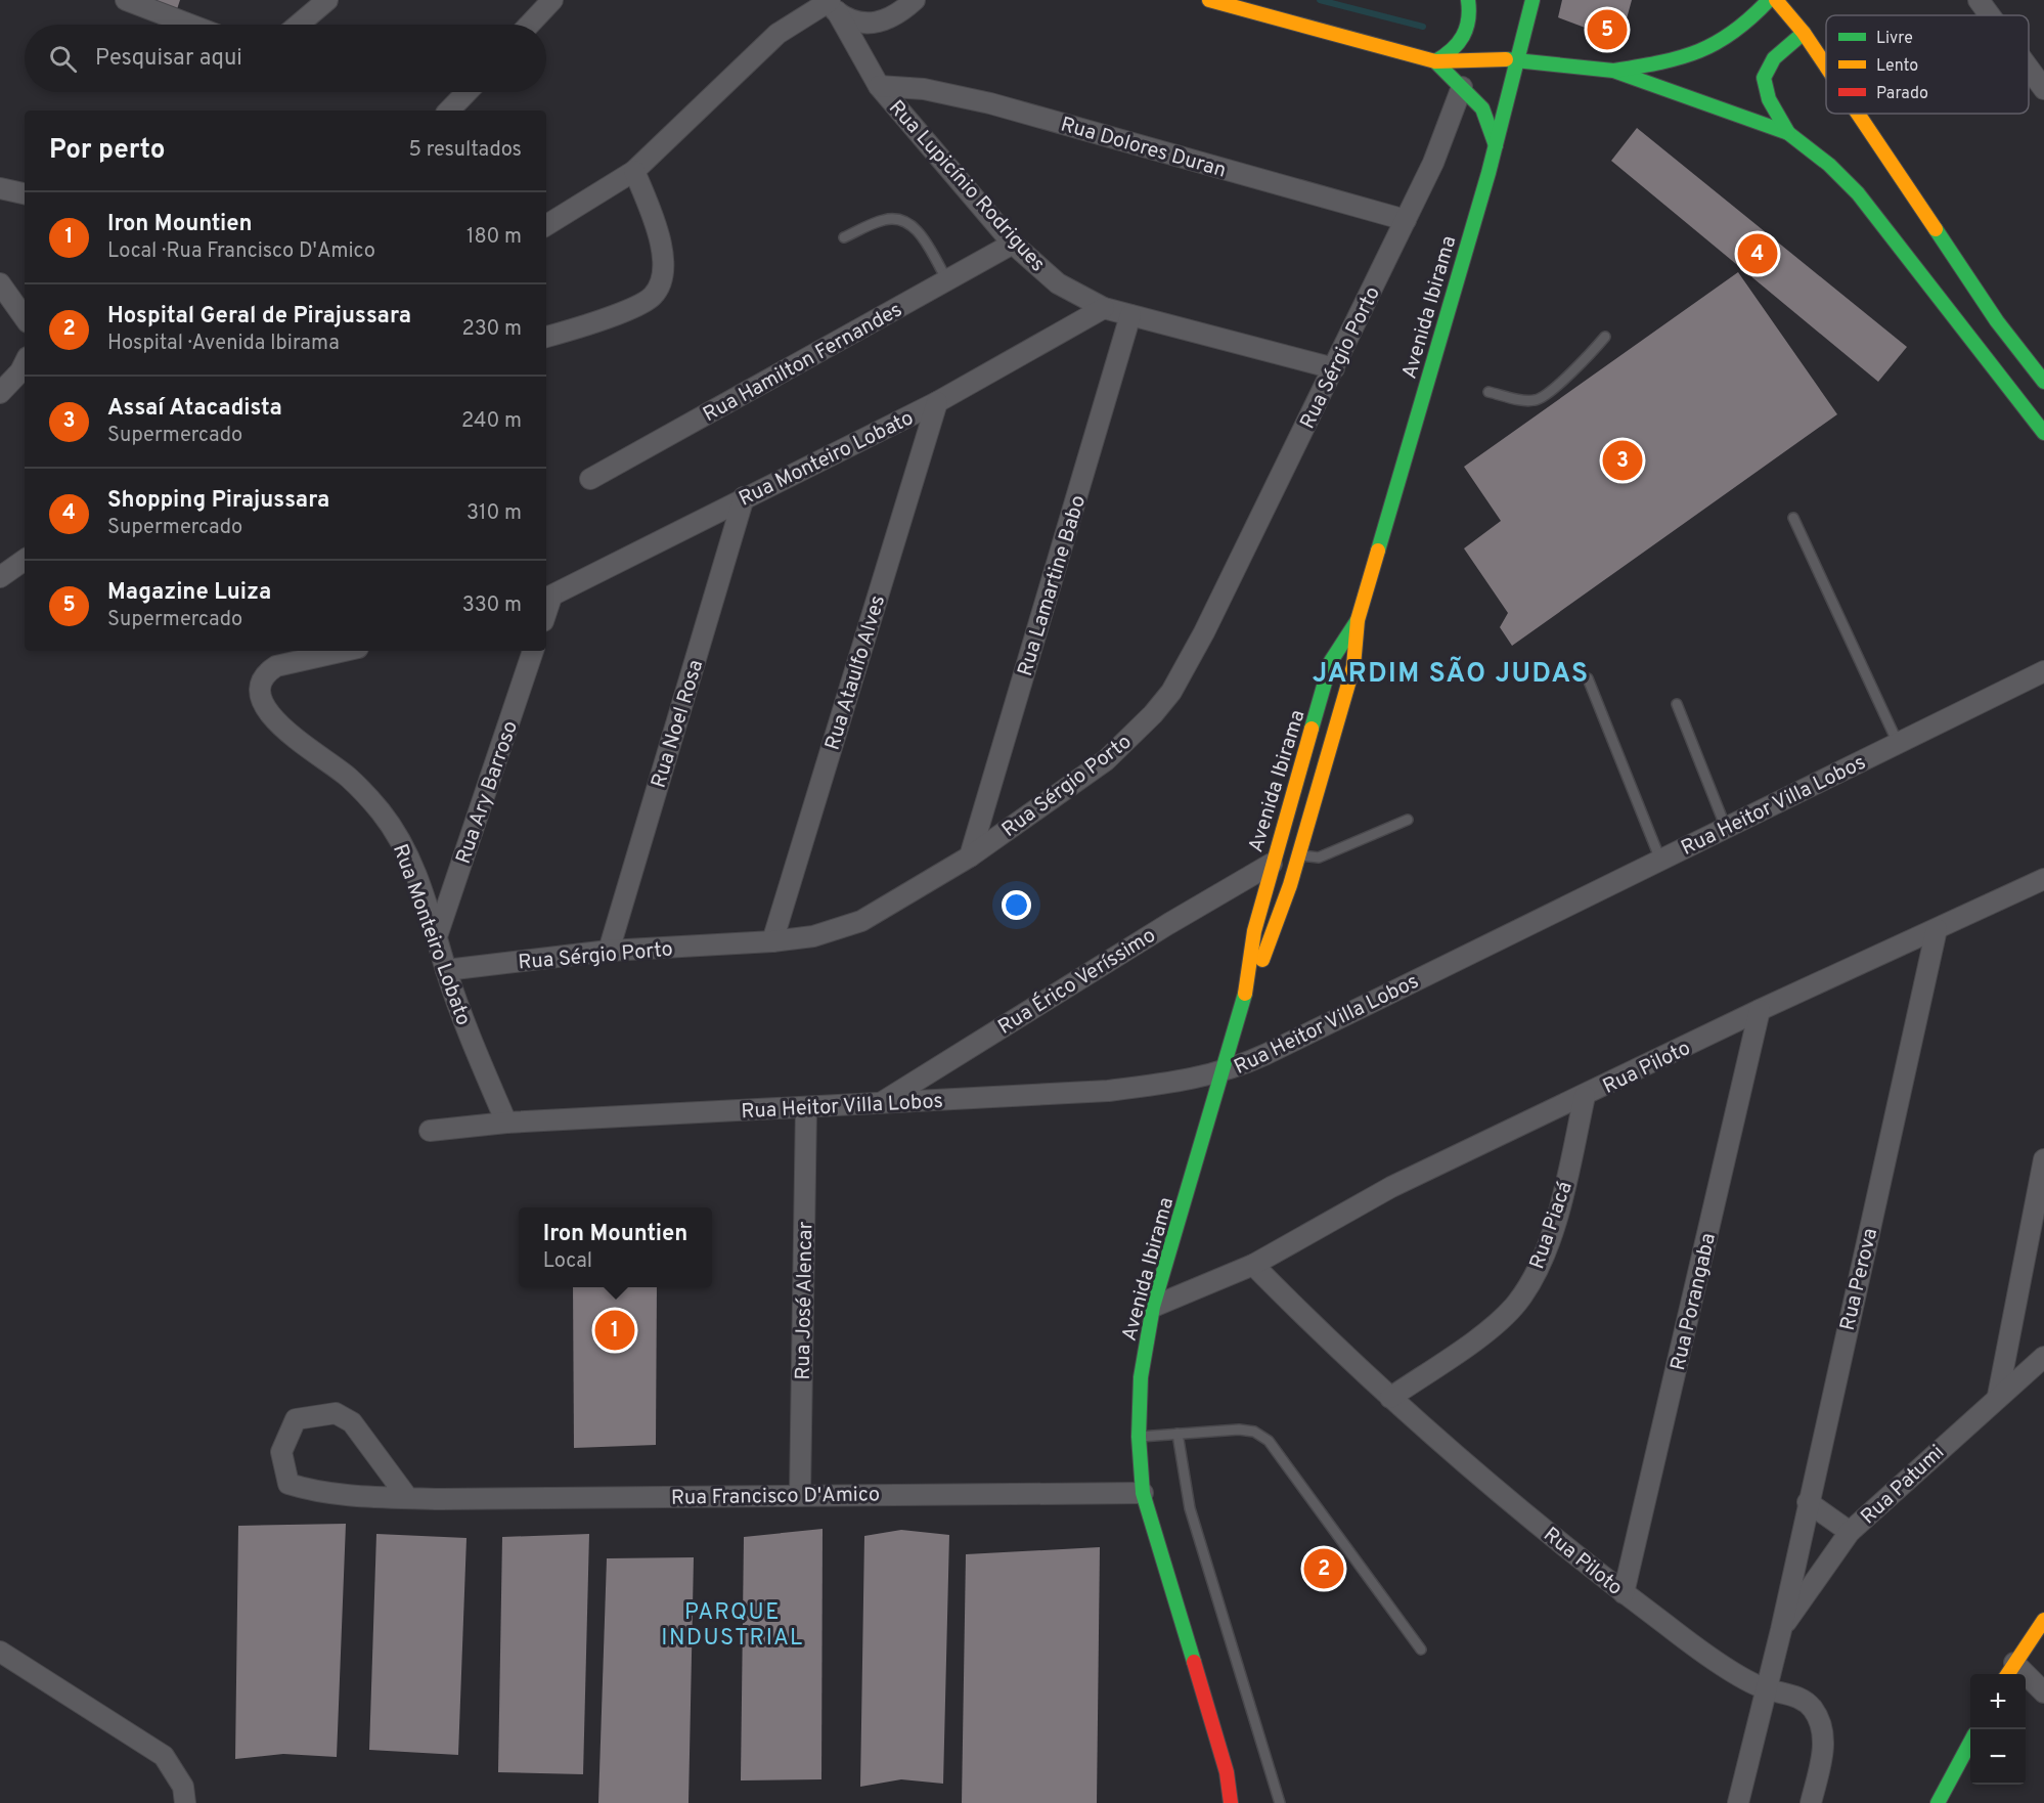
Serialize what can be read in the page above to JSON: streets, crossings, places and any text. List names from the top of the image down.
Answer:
{
  "streets": {
    "main road": ["Avenida Ibirama"],
    "street": [
      "Rua Dolores Duran",
      "Rua Lupicínio Rodrigues",
      "Rua Sérgio Porto",
      "Rua Hamilton Fernandes",
      "Rua Monteiro Lobato",
      "Rua Lamartine Babo",
      "Rua Ataulfo Alves",
      "Rua Noel Rosa",
      "Rua Ary Barroso",
      "Rua Heitor Villa Lobos",
      "Rua Érico Veríssimo",
      "Rua Piloto",
      "Rua Piacá",
      "Rua Perova",
      "Rua José Alencar",
      "Rua Porangaba",
      "Rua Patumi",
      "Rua Francisco D'Amico"
    ]
  },
  "crossings": [
    ["Rua Dolores Duran", "Rua Lupicínio Rodrigues"],
    ["Rua Dolores Duran", "Rua Sérgio Porto"],
    ["Rua Lupicínio Rodrigues", "Rua Sérgio Porto"],
    ["Rua Lupicínio Rodrigues", "Rua Hamilton Fernandes"],
    ["Rua Lupicínio Rodrigues", "Rua Monteiro Lobato"],
    ["Rua Lupicínio Rodrigues", "Rua Lamartine Babo"],
    ["Avenida Ibirama", "Rua Heitor Villa Lobos"],
    ["Avenida Ibirama", "Rua Érico Veríssimo"],
    ["Avenida Ibirama", "Rua Piloto"],
    ["Avenida Ibirama", "Rua Francisco D'Amico"],
    ["Rua Sérgio Porto", "Rua Monteiro Lobato"],
    ["Rua Sérgio Porto", "Rua Lamartine Babo"],
    ["Rua Sérgio Porto", "Rua Ataulfo Alves"],
    ["Rua Sérgio Porto", "Rua Noel Rosa"],
    ["Rua Monteiro Lobato", "Rua Ataulfo Alves"],
    ["Rua Monteiro Lobato", "Rua Noel Rosa"],
    ["Rua Monteiro Lobato", "Rua Ary Barroso"],
    ["Rua Monteiro Lobato", "Rua Heitor Villa Lobos"],
    ["Rua Heitor Villa Lobos", "Rua Érico Veríssimo"],
    ["Rua Heitor Villa Lobos", "Rua José Alencar"],
    ["Rua Piloto", "Rua Piacá"],
    ["Rua Piloto", "Rua Perova"],
    ["Rua Piloto", "Rua Porangaba"],
    ["Rua Perova", "Rua Patumi"],
    ["Rua José Alencar", "Rua Francisco D'Amico"]
  ],
  "districts": ["JARDIM SÃO JUDAS", "PARQUE INDUSTRIAL"],
  "legend": ["Livre", "Lento", "Parado"],
  "page": {
    "pins": [
      "5",
      "4",
      "3",
      "1",
      "2"
    ],
    "search": "Pesquisar aqui",
    "heading": ["Por perto", "5 resultados"],
    "list": [
      {
        "mark": "1",
        "name": "Iron Mountien",
        "note": "Local · Rua Francisco D'Amico",
        "value": "180 m"
      },
      {
        "mark": "2",
        "name": "Hospital Geral de Pirajussara",
        "note": "Hospital · Avenida Ibirama",
        "value": "230 m"
      },
      {
        "mark": "3",
        "name": "Assaí Atacadista",
        "note": "Supermercado",
        "value": "240 m"
      },
      {
        "mark": "4",
        "name": "Shopping Pirajussara",
        "note": "Supermercado",
        "value": "310 m"
      },
      {
        "mark": "5",
        "name": "Magazine Luiza",
        "note": "Supermercado",
        "value": "330 m"
      }
    ],
    "popup": ["Iron Mountien", "Local"],
    "map_buttons": ["+", "−"]
  }
}
